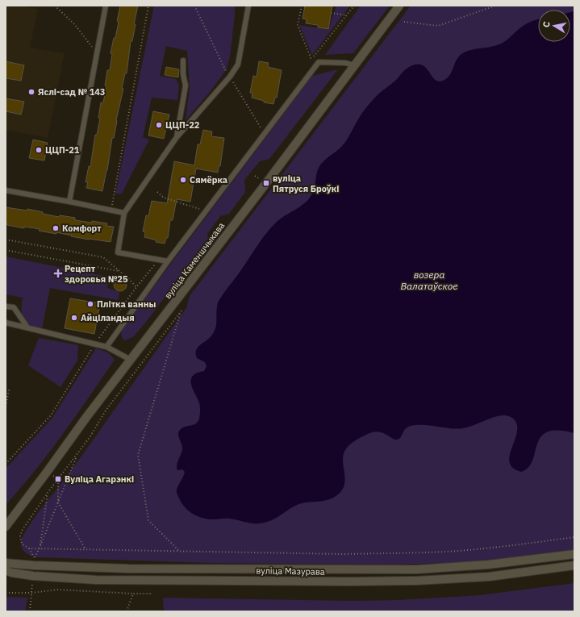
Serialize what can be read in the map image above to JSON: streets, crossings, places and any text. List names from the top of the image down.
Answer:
{
  "streets": {
    "main road": ["вуліца Каменшчыкава", "вуліца Мазурава"]
  },
  "water": ["возера Валатаўское"],
  "places": {
    "other": [
      "Яслі-сад № 143",
      "ЦЦП-22",
      "ЦЦП-21",
      "Сямёрка",
      "Комфорт",
      "Плітка ванны",
      "Айціландыя"
    ],
    "transit": ["вуліца Пятруся Броўкі", "Вуліца Агарэнкі"],
    "health": ["Рецепт здоровья №25"]
  },
  "north": "left"
}
